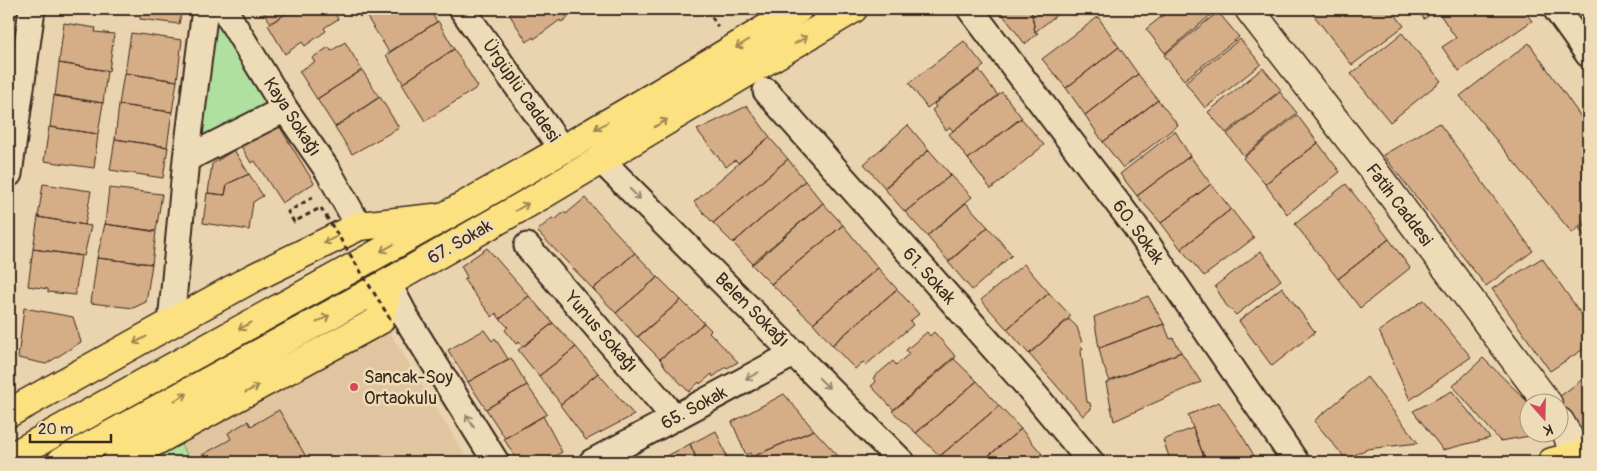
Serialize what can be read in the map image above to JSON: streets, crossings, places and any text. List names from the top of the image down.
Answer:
{
  "streets": {
    "main road": ["67. Sokak"],
    "street": [
      "Ürgüplü Caddesi",
      "Kaya Sokağı",
      "Fatih Caddesi",
      "60. Sokak",
      "61. Sokak",
      "Belen Sokağı",
      "Yunus Sokağı",
      "65. Sokak"
    ]
  },
  "crossings": [
    ["Ürgüplü Caddesi", "67. Sokak"],
    ["67. Sokak", "Belen Sokağı"],
    ["Belen Sokağı", "65. Sokak"],
    ["Yunus Sokağı", "65. Sokak"]
  ],
  "one_way": ["Belen Sokağı", "65. Sokak"],
  "places": ["Sancak-Soy Ortaokulu"],
  "scale_bar": "20 m",
  "north": "bottom"
}
